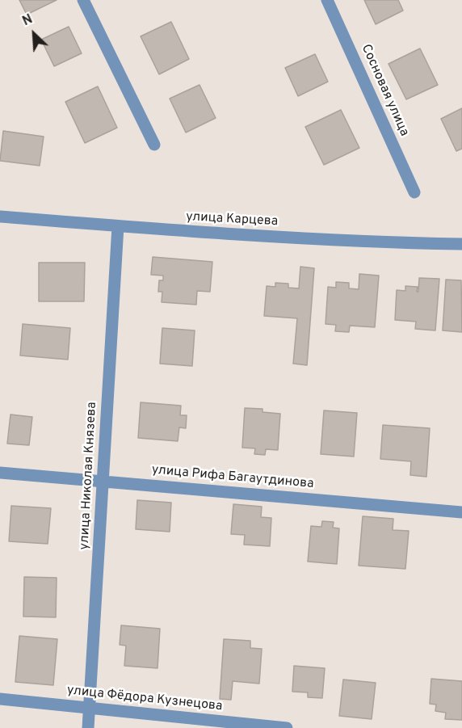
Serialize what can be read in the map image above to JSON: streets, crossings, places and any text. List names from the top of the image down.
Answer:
{
  "streets": {
    "street": [
      "Сосновая улица",
      "улица Карцева",
      "улица Николая Князева",
      "улица Рифа Багаутдинова",
      "улица Фёдора Кузнецова"
    ]
  },
  "crossings": [
    ["улица Карцева", "улица Николая Князева"],
    ["улица Николая Князева", "улица Рифа Багаутдинова"],
    ["улица Николая Князева", "улица Фёдора Кузнецова"]
  ],
  "north": "top left"
}
